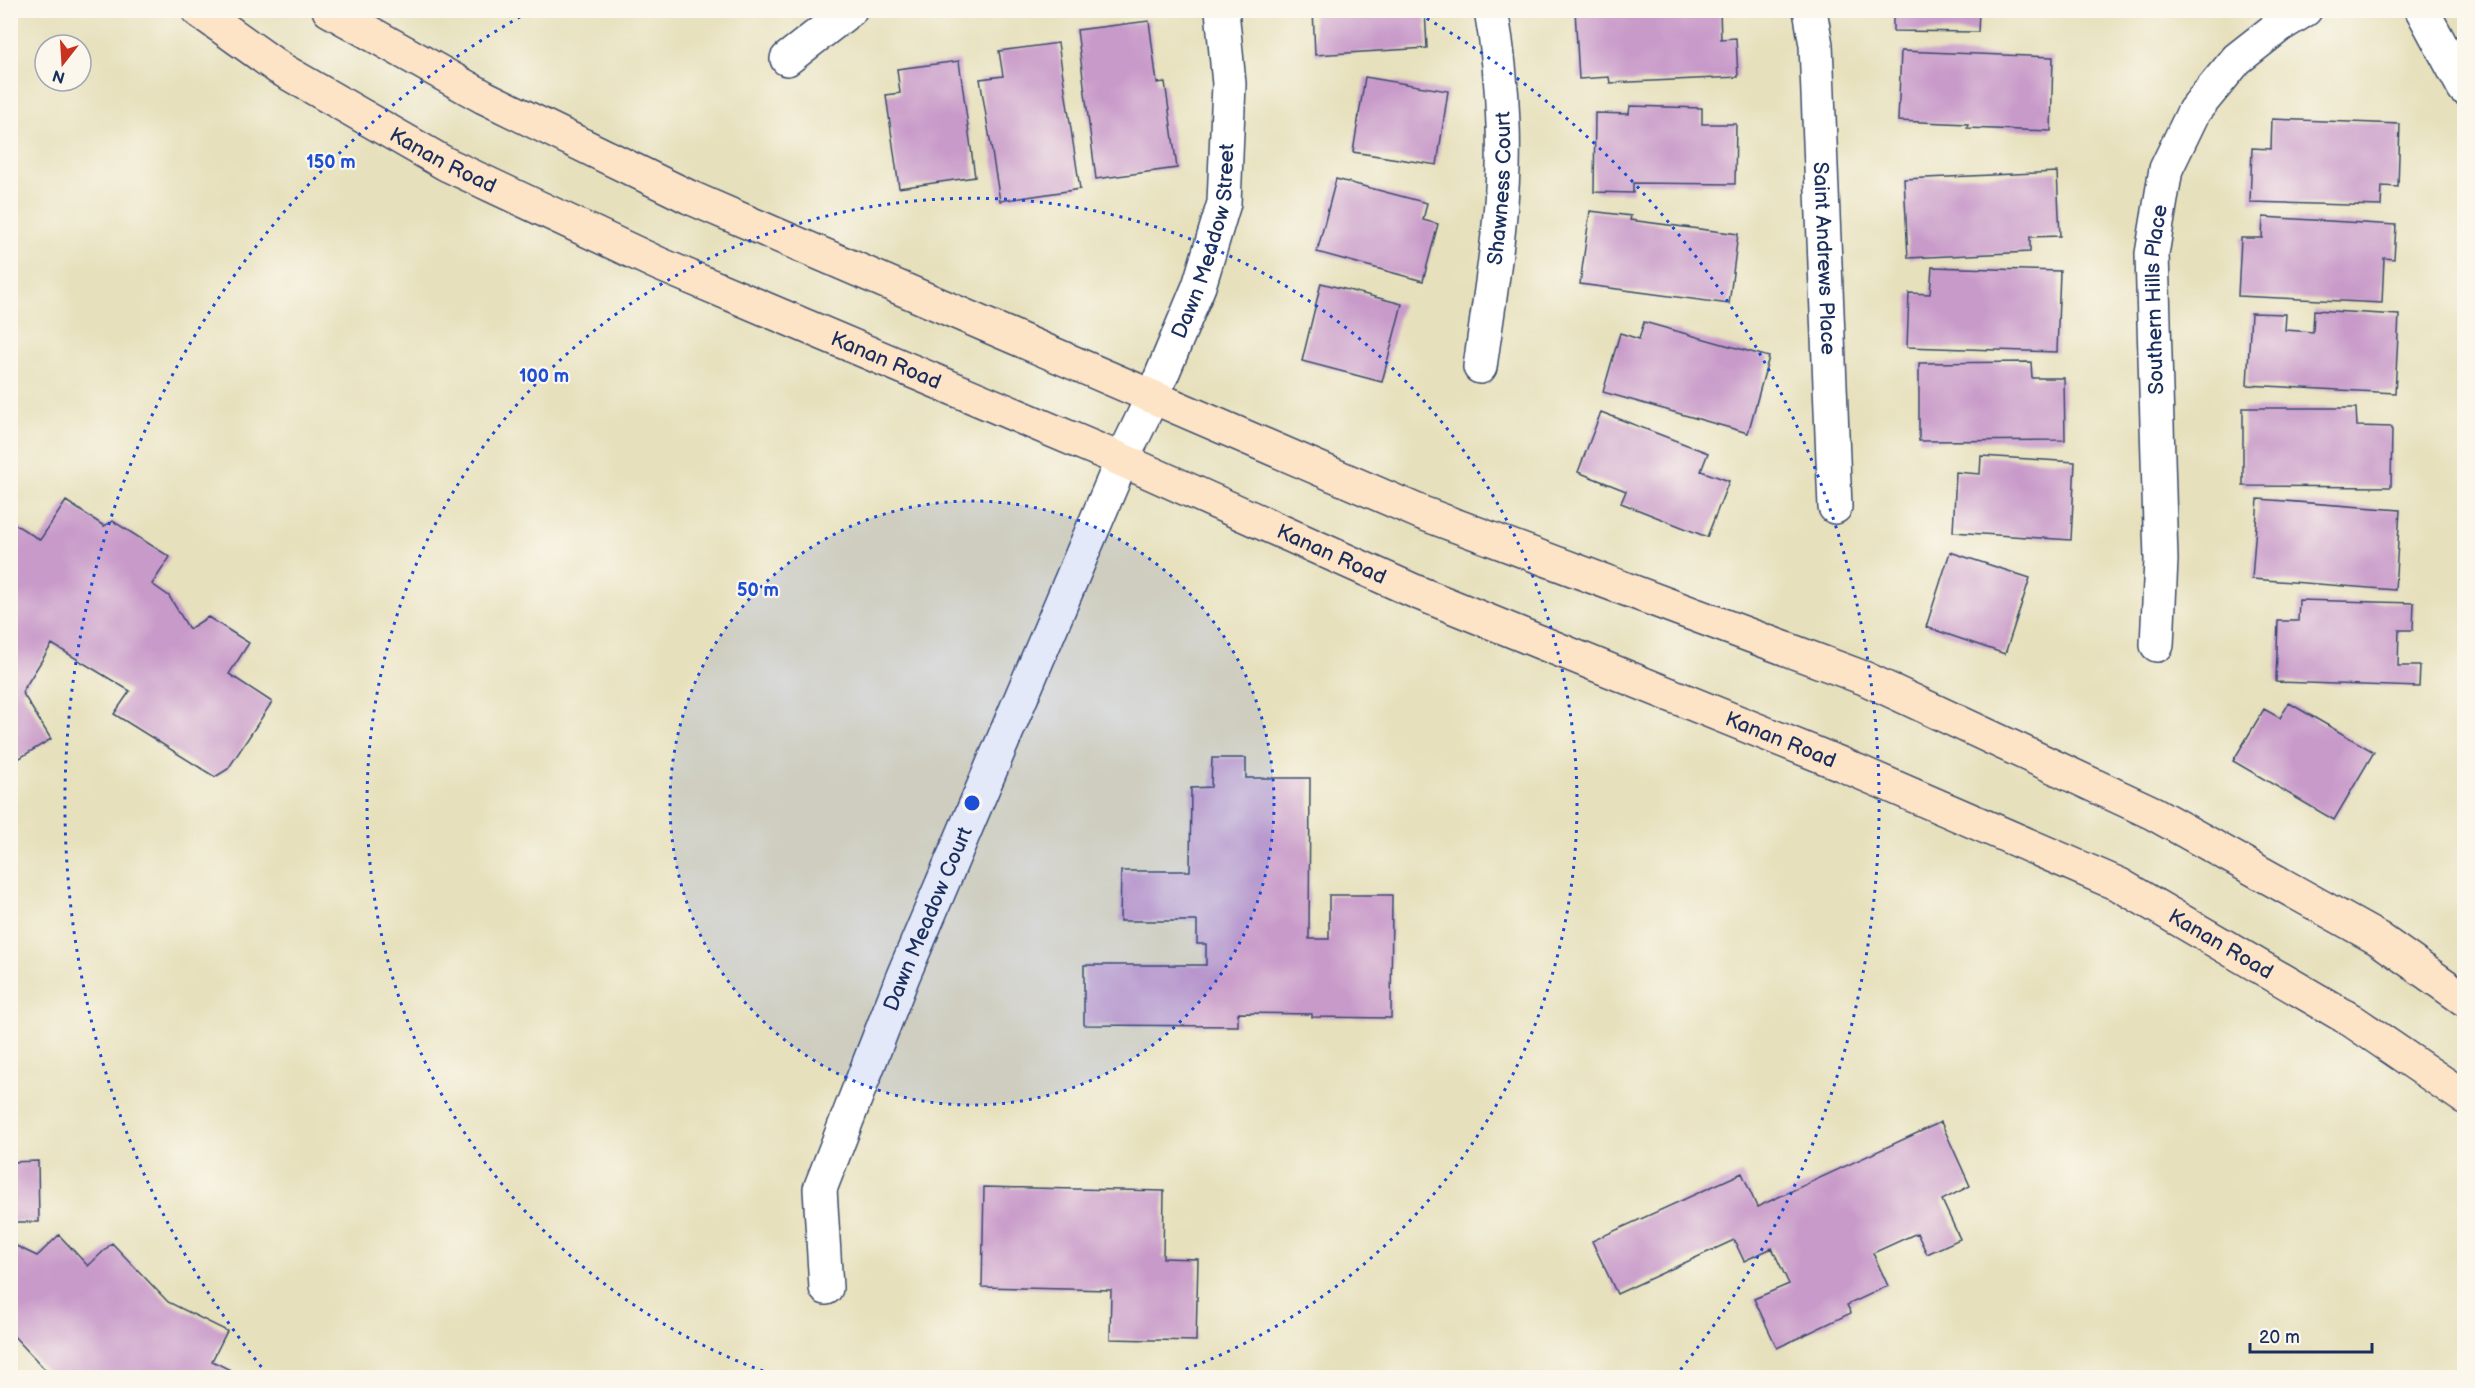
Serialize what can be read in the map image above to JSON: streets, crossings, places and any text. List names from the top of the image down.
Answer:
{
  "streets": {
    "main road": ["Kanan Road"],
    "street": [
      "Shawness Court",
      "Dawn Meadow Street",
      "Saint Andrews Place",
      "Southern Hills Place",
      "Dawn Meadow Court"
    ]
  },
  "crossings": [
    ["Kanan Road", "Dawn Meadow Street"],
    ["Kanan Road", "Dawn Meadow Court"],
    ["Dawn Meadow Street", "Dawn Meadow Court"]
  ],
  "scale_bar": "20 m",
  "north": "bottom",
  "rings": ["150 m", "100 m", "50 m"]
}
